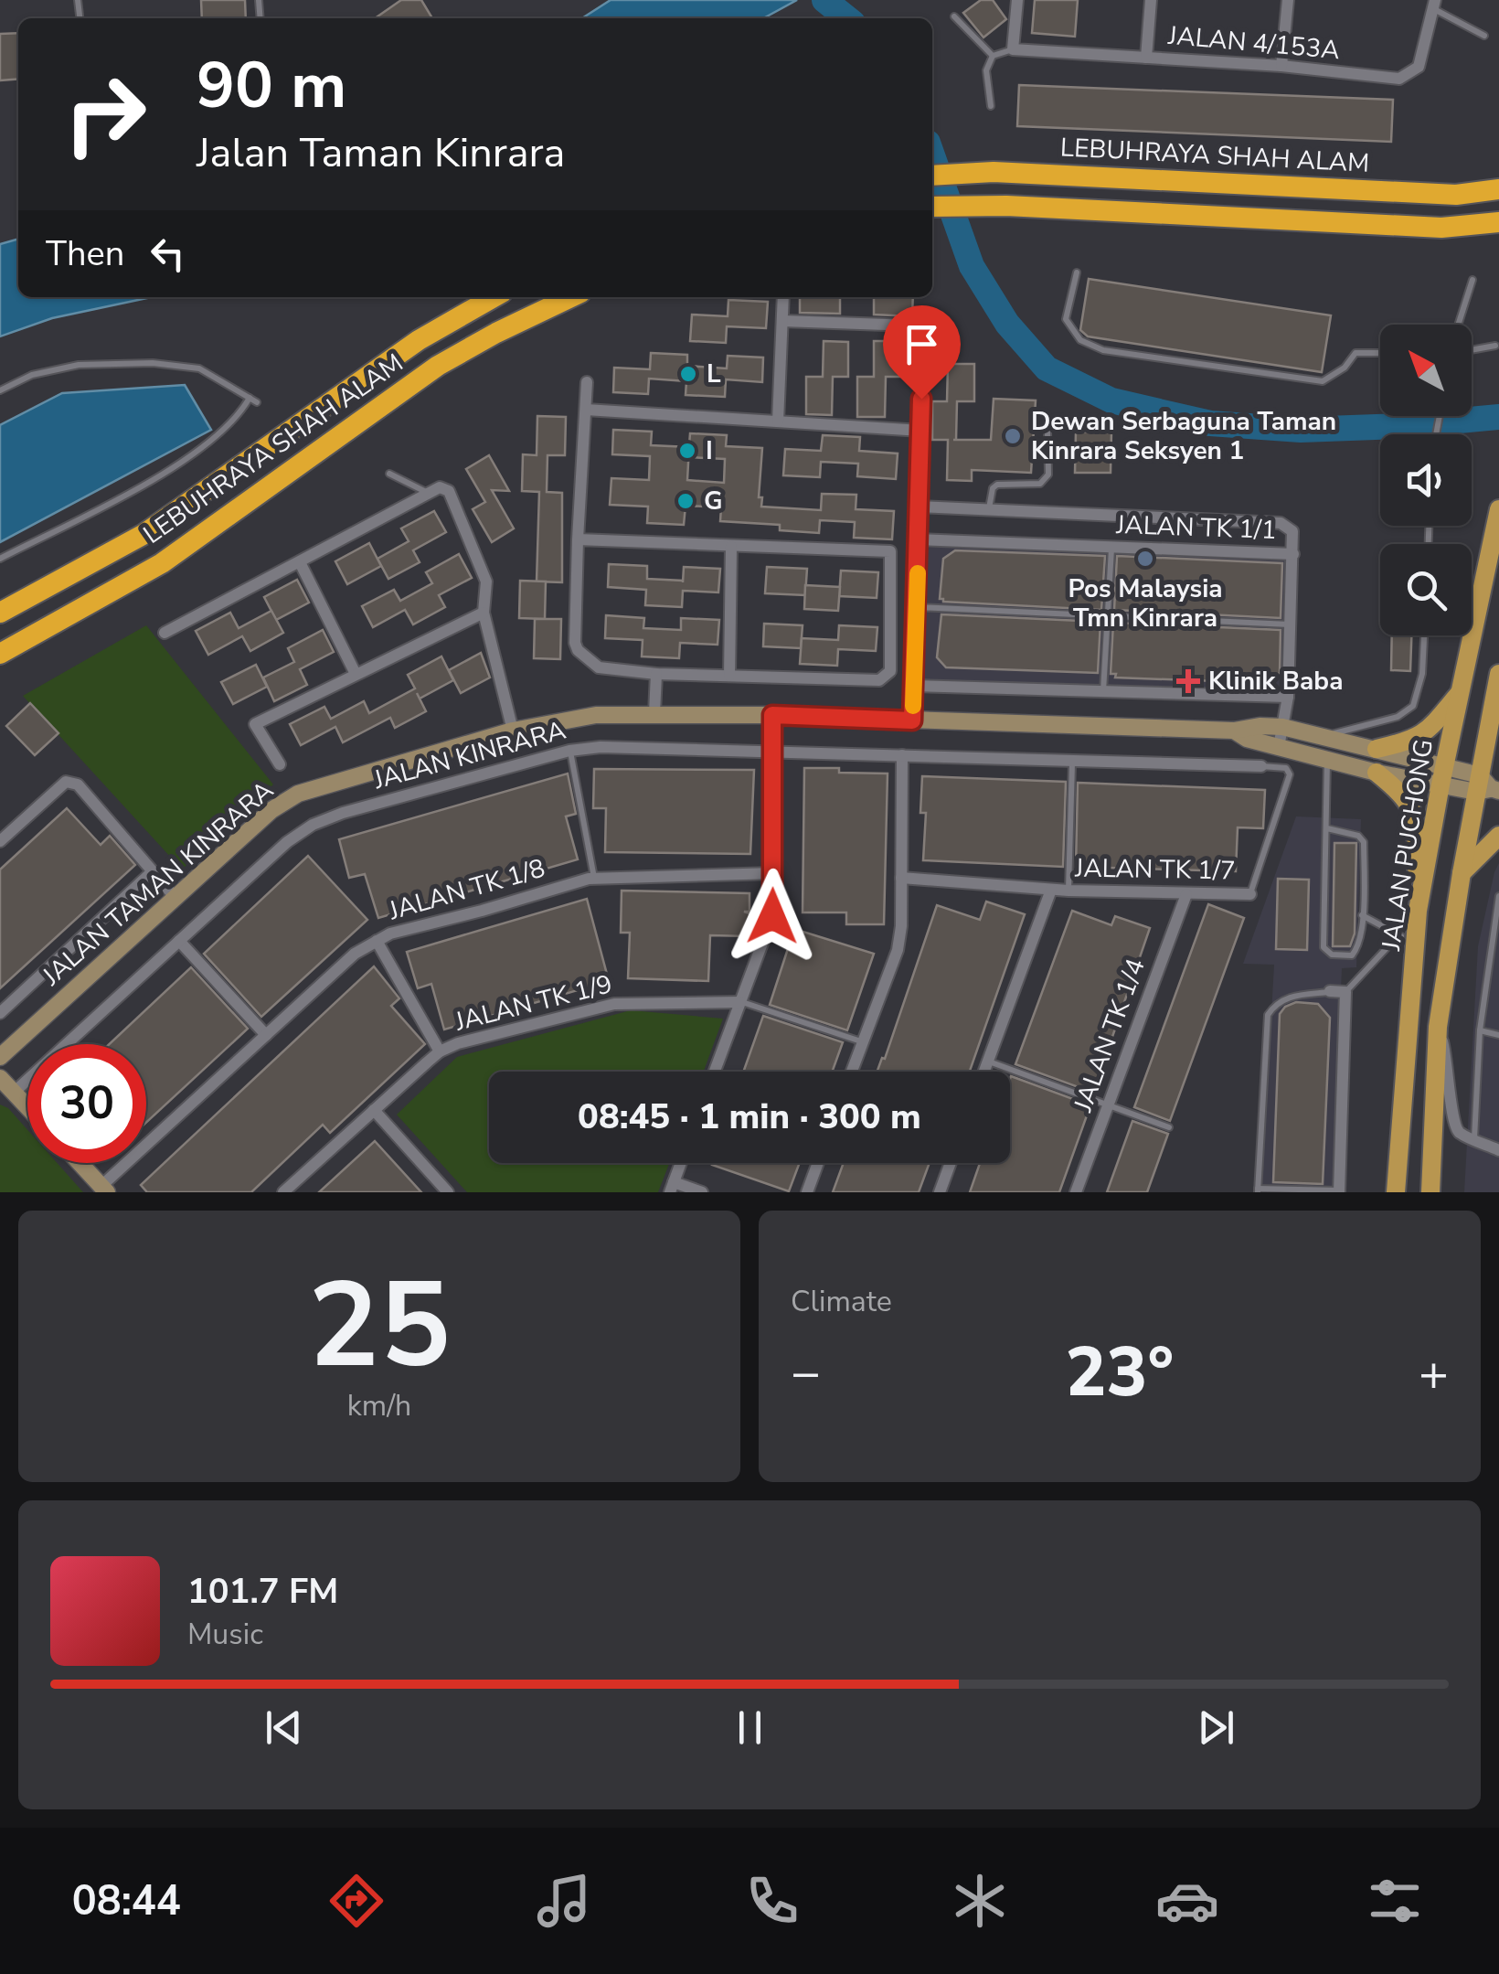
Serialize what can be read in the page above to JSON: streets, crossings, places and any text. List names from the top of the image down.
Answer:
{
  "streets": {
    "highway": ["LEBUHRAYA SHAH ALAM"],
    "main road": ["JALAN PUCHONG"],
    "street": [
      "JALAN 4/153A",
      "JALAN TK 1/1",
      "JALAN KINRARA",
      "JALAN TK 1/7",
      "JALAN TAMAN KINRARA",
      "JALAN TK 1/8",
      "JALAN TK 1/9",
      "JALAN TK 1/4"
    ]
  },
  "crossings": [
    ["JALAN KINRARA", "JALAN TK 1/7"],
    ["JALAN PUCHONG", "JALAN TAMAN KINRARA"],
    ["JALAN TK 1/7", "JALAN TK 1/4"]
  ],
  "places": {
    "other": [
      "L",
      "Dewan Serbaguna Taman Kinrara Seksyen 1",
      "I",
      "G",
      "Pos Malaysia Tmn Kinrara"
    ],
    "health": ["Klinik Baba"]
  },
  "north": "top left",
  "page": {
    "turn": ["90 m", "Jalan Taman Kinrara"],
    "then": "Then",
    "limit": "30",
    "trip": "08:45 · 1 min · 300 m",
    "tile": [
      ["25", "km/h"],
      "Climate"
    ],
    "heat": ["−", "23°", "+"],
    "song": ["101.7 FM", "Music"],
    "tabs": "08:44"
  }
}
